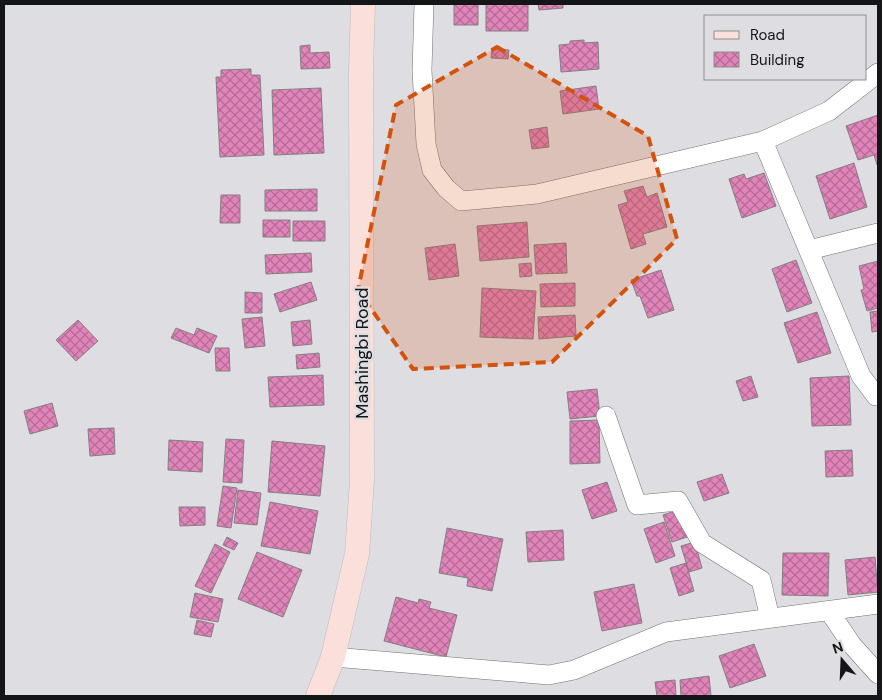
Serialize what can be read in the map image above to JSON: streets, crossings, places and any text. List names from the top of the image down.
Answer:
{
  "streets": {
    "main road": ["Mashingbi Road"]
  },
  "legend": ["Road", "Building"],
  "north": "top"
}
